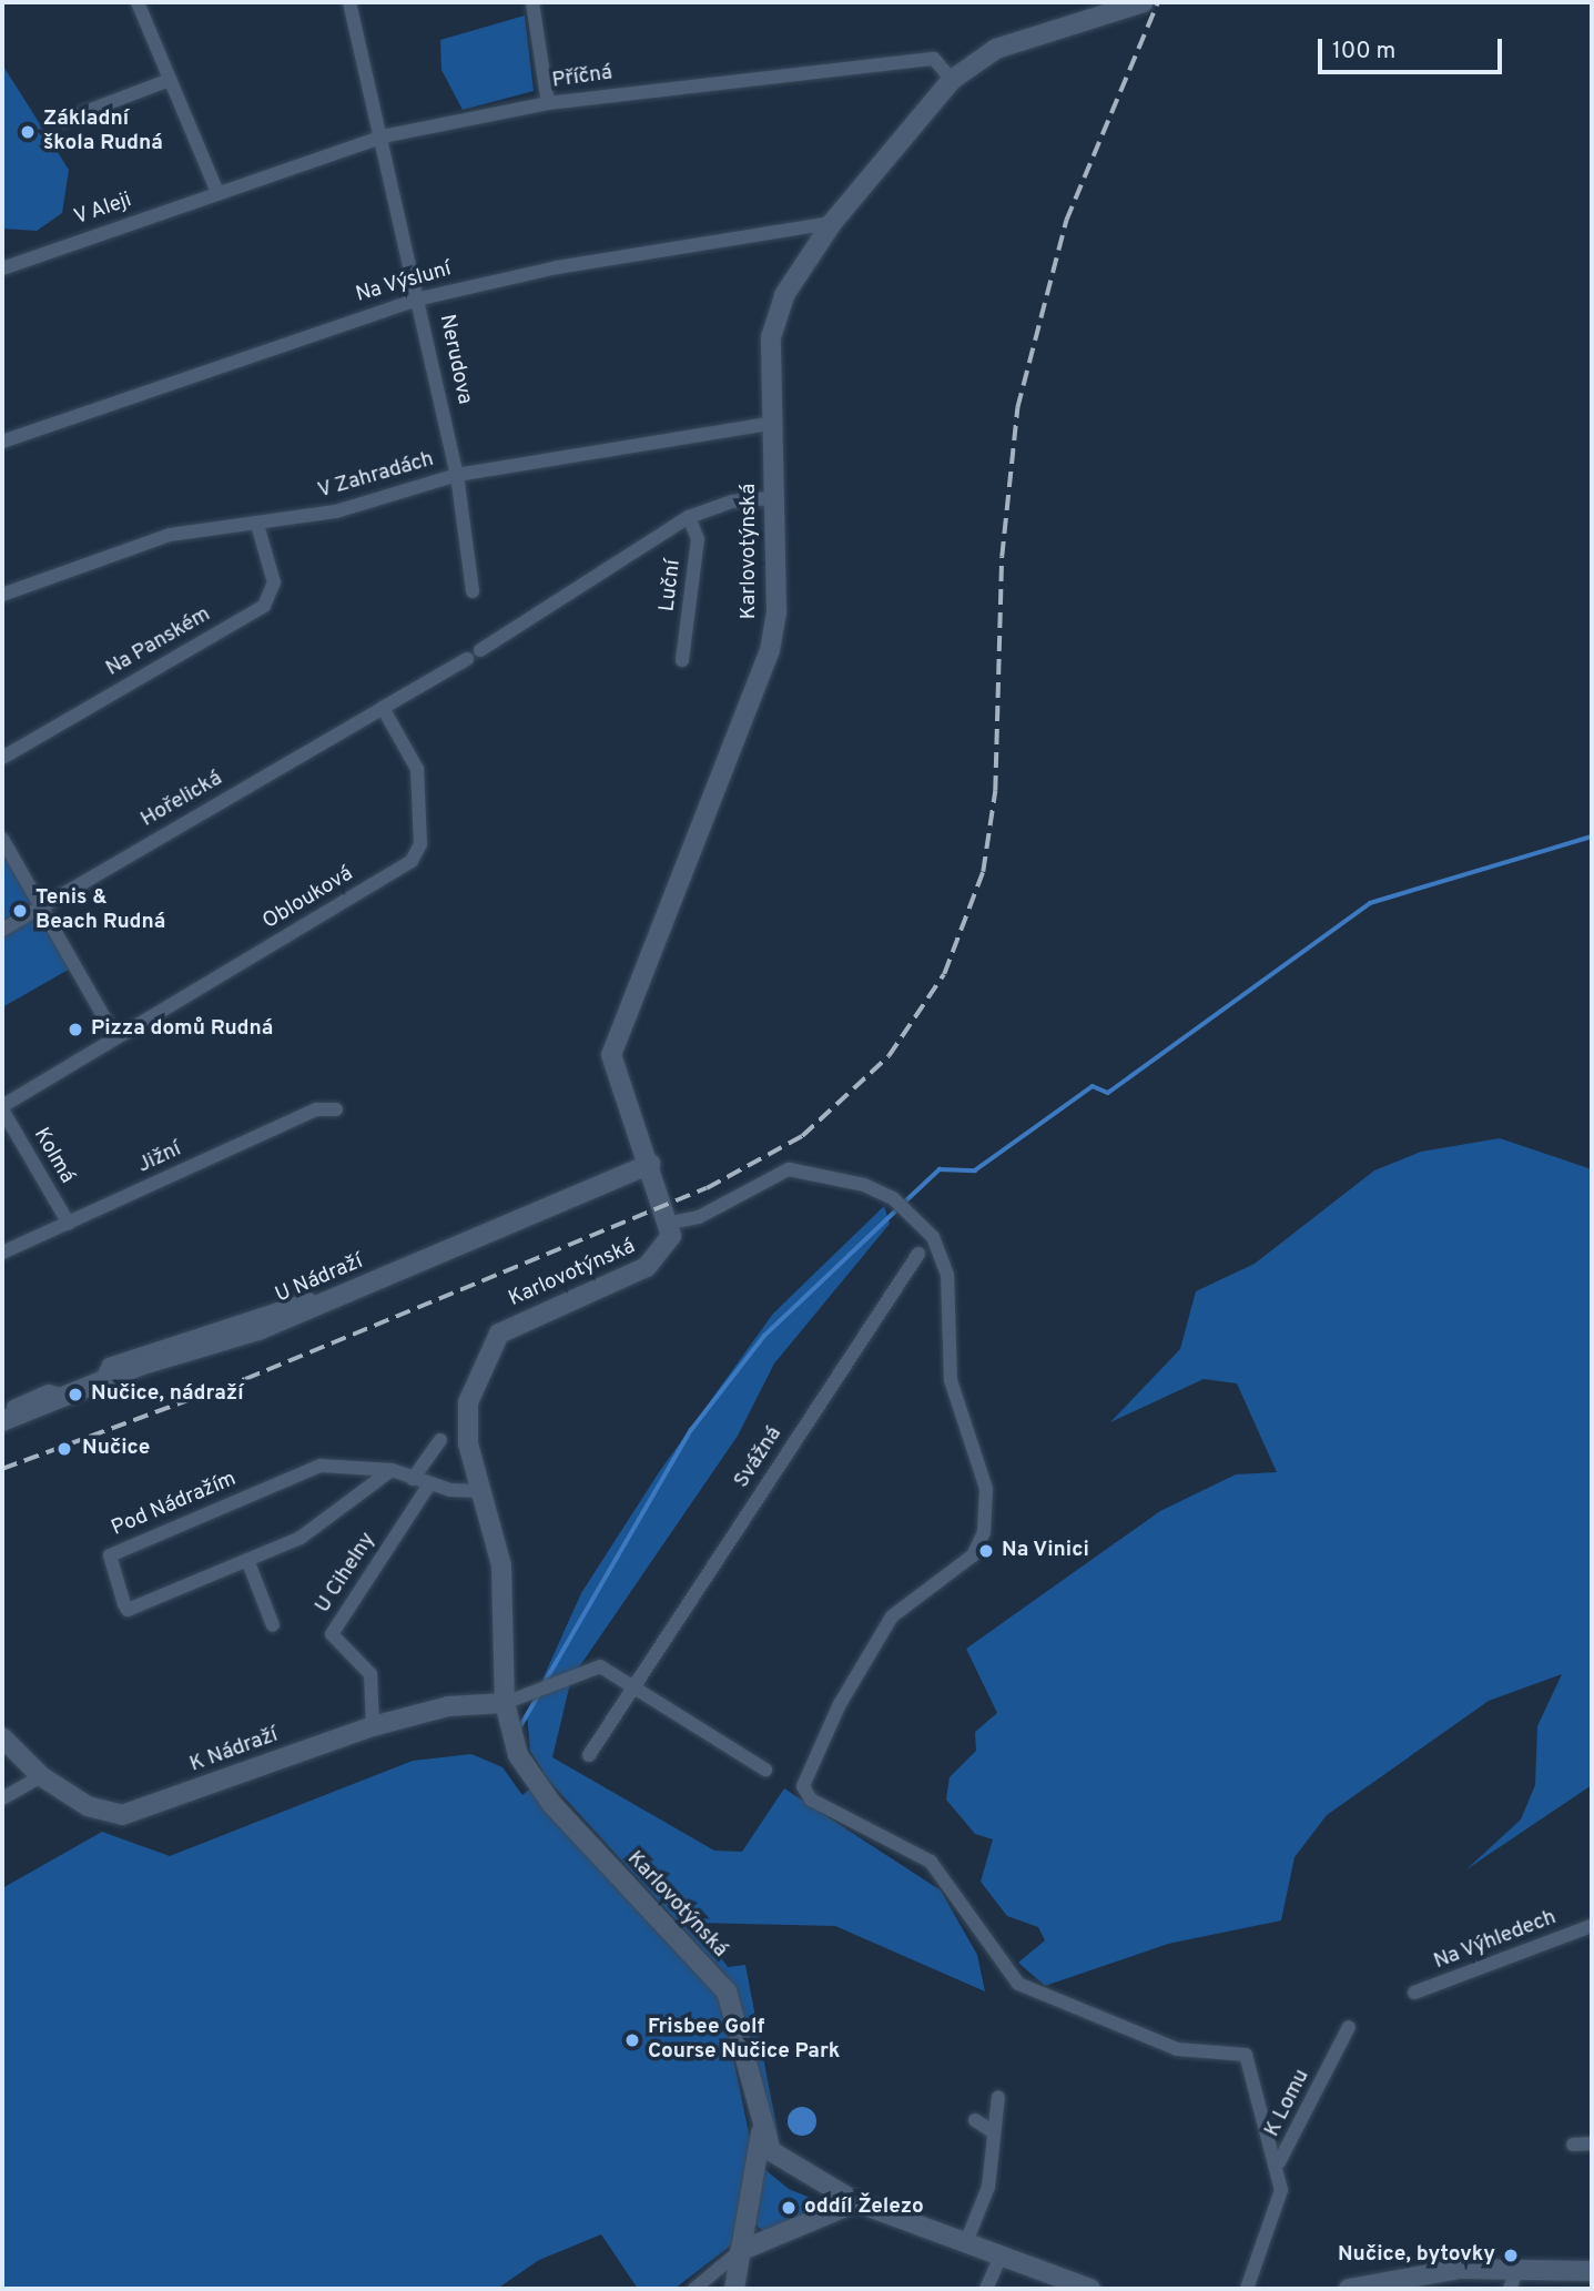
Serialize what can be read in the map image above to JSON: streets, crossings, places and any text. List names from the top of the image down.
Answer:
{
  "streets": {
    "street": [
      "Příčná",
      "V Aleji",
      "Na Výsluní",
      "Nerudova",
      "V Zahradách",
      "Karlovotýnská",
      "Luční",
      "Na Panském",
      "Hořelická",
      "Oblouková",
      "Kolmá",
      "Jižní",
      "U Nádraží",
      "Svážná",
      "Pod Nádražím",
      "U Cihelny",
      "K Nádraží",
      "Na Výhledech",
      "K Lomu"
    ]
  },
  "crossings": [
    ["Příčná", "V Aleji"],
    ["Příčná", "Nerudova"],
    ["Příčná", "Karlovotýnská"],
    ["Na Výsluní", "Nerudova"],
    ["Na Výsluní", "Karlovotýnská"],
    ["Nerudova", "V Zahradách"],
    ["V Zahradách", "Karlovotýnská"],
    ["V Zahradách", "Na Panském"],
    ["Karlovotýnská", "U Nádraží"],
    ["Karlovotýnská", "Pod Nádražím"],
    ["Karlovotýnská", "K Nádraží"],
    ["Hořelická", "Oblouková"],
    ["Oblouková", "Kolmá"],
    ["Kolmá", "Jižní"],
    ["Pod Nádražím", "U Cihelny"],
    ["U Cihelny", "K Nádraží"]
  ],
  "places": [
    "Základní škola Rudná",
    "Tenis & Beach Rudná",
    "Pizza domů Rudná",
    "Nučice, nádraží",
    "Nučice",
    "Na Vinici",
    "Frisbee Golf Course Nučice Park",
    "oddíl Železo",
    "Nučice, bytovky"
  ],
  "scale_bar": "100 m"
}
